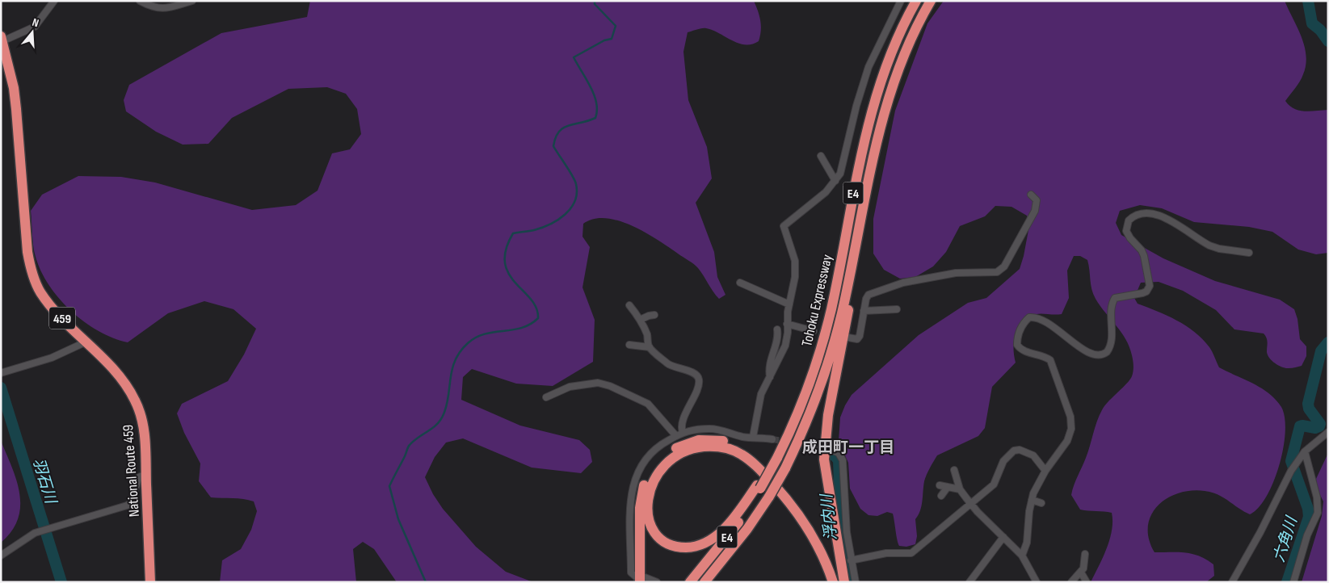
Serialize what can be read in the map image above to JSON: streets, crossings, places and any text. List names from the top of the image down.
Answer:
{
  "streets": {
    "highway": [
      "E4",
      "Tohoku Expressway",
      "459",
      "National Route 459"
    ]
  },
  "districts": ["成田町一丁目"],
  "water": ["羽石川", "浮内川", "六角川"],
  "north": "top"
}
